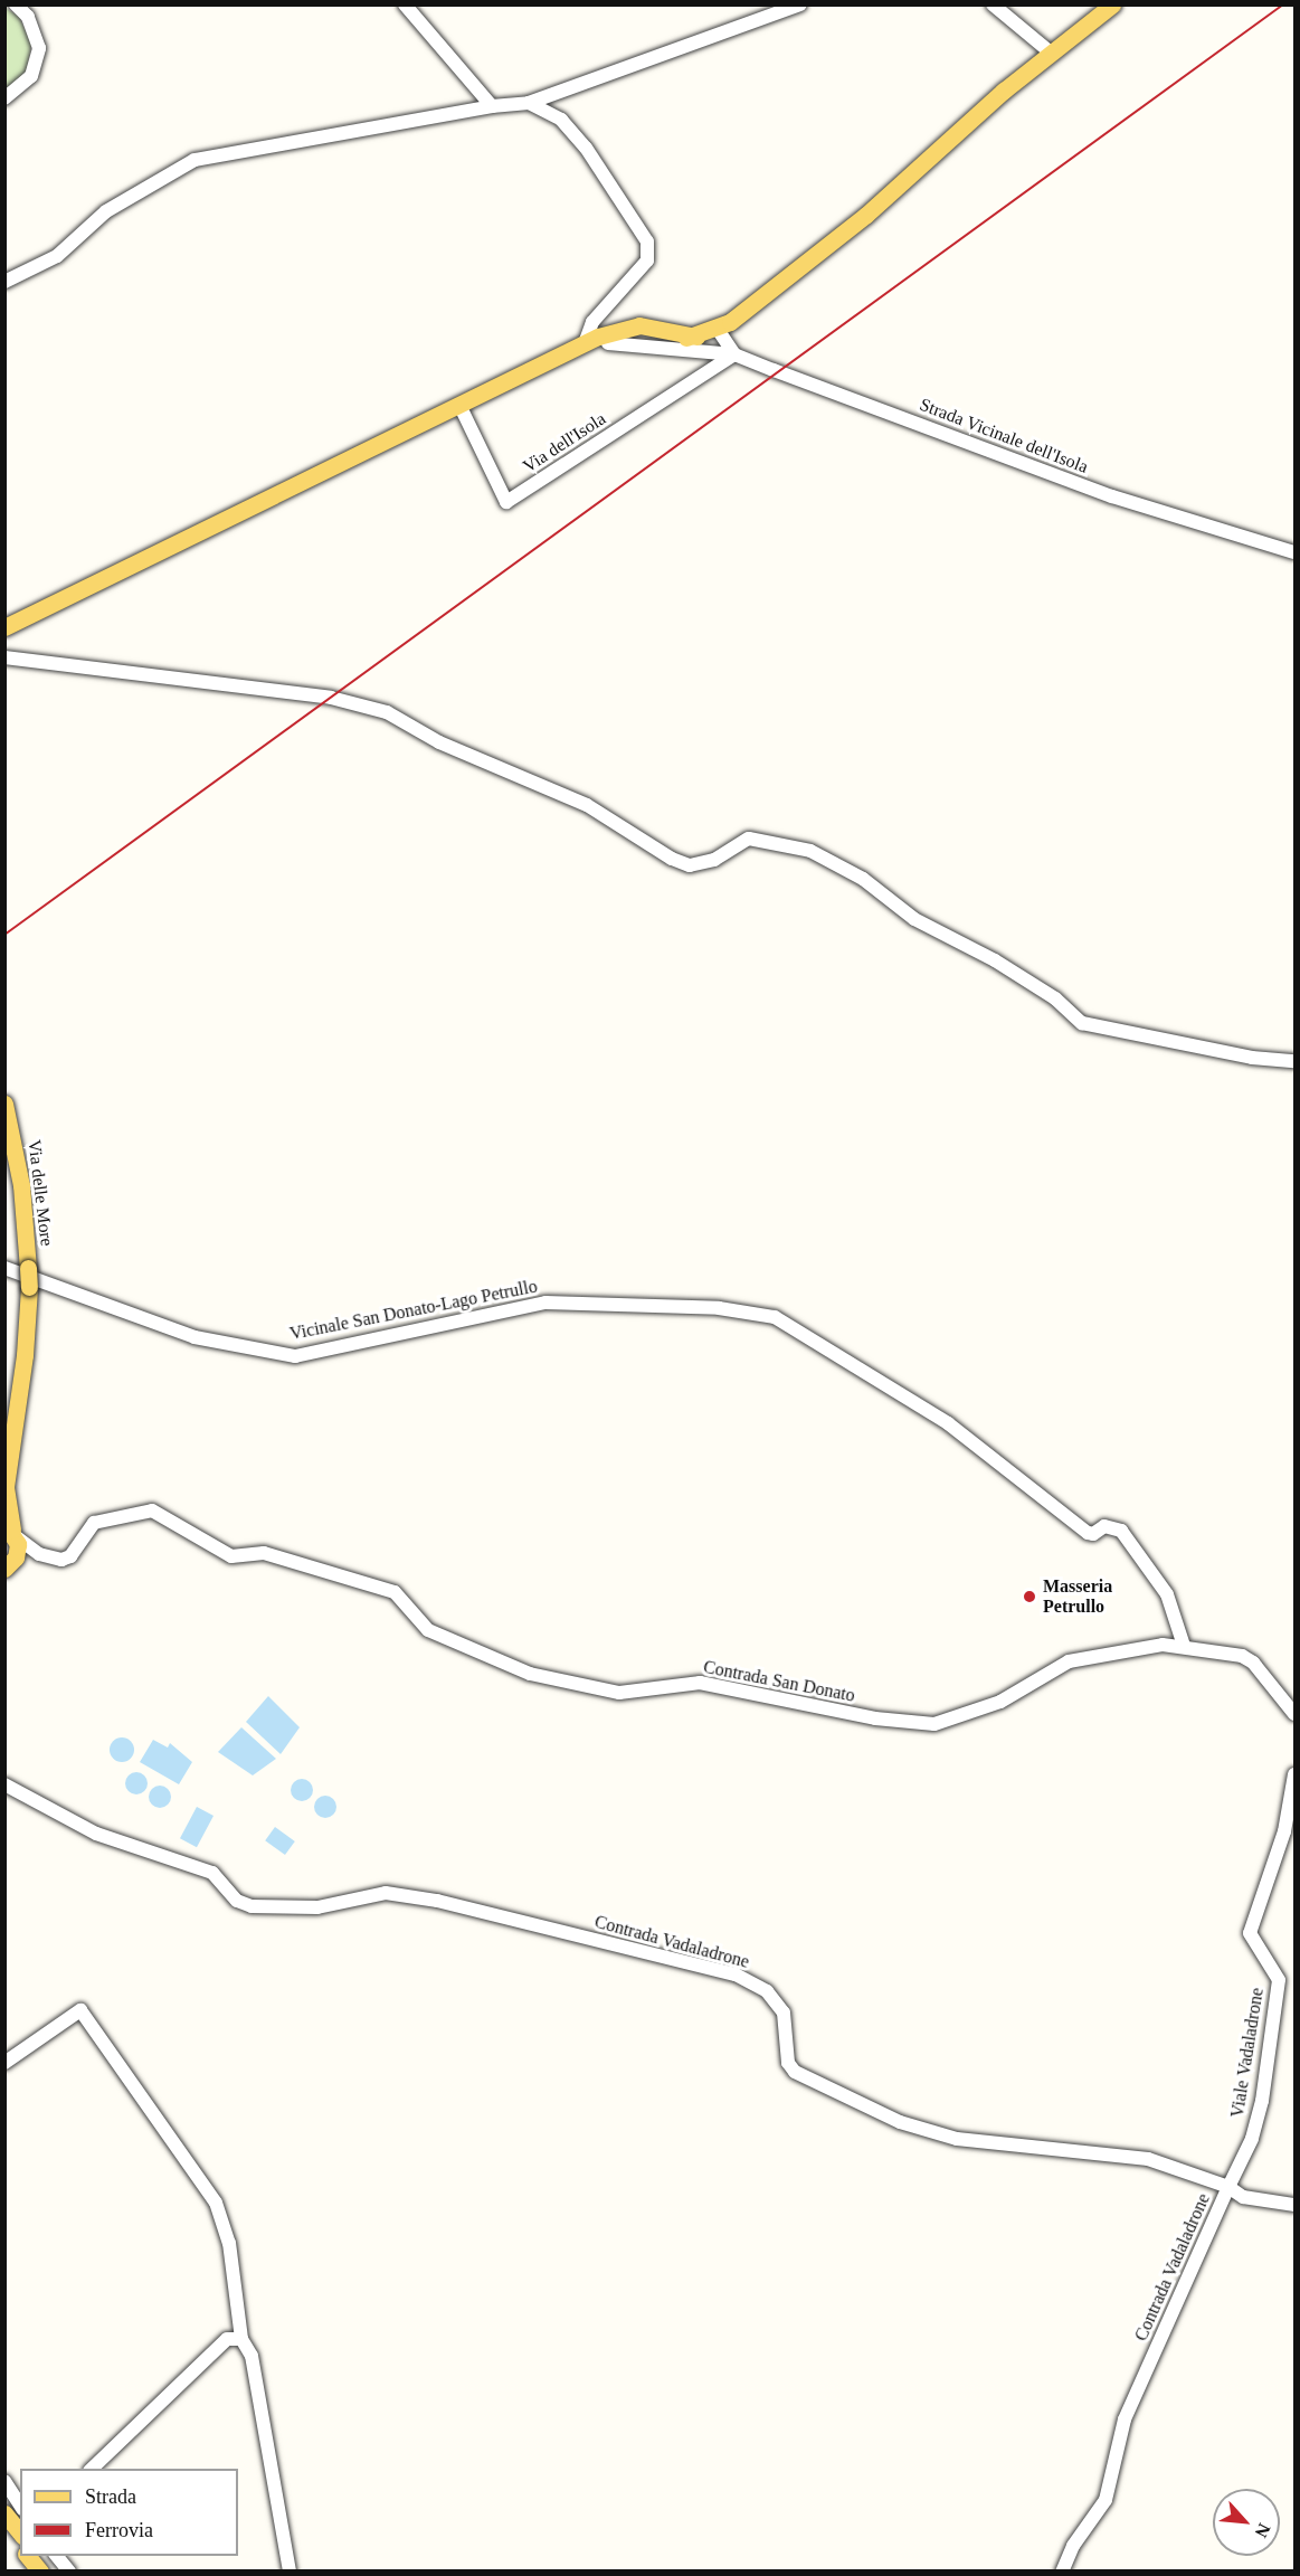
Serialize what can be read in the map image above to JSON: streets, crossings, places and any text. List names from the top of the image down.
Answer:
{
  "streets": {
    "main road": ["Via delle More"],
    "street": [
      "Strada Vicinale dell'Isola",
      "Via dell'Isola",
      "Vicinale San Donato-Lago Petrullo",
      "Contrada San Donato",
      "Contrada Vadaladrone",
      "Viale Vadaladrone"
    ]
  },
  "crossings": [
    ["Strada Vicinale dell'Isola", "Via dell'Isola"],
    ["Vicinale San Donato-Lago Petrullo", "Contrada San Donato"],
    ["Contrada Vadaladrone", "Viale Vadaladrone"]
  ],
  "places": ["Masseria Petrullo"],
  "legend": ["Strada", "Ferrovia"],
  "north": "bottom right"
}
